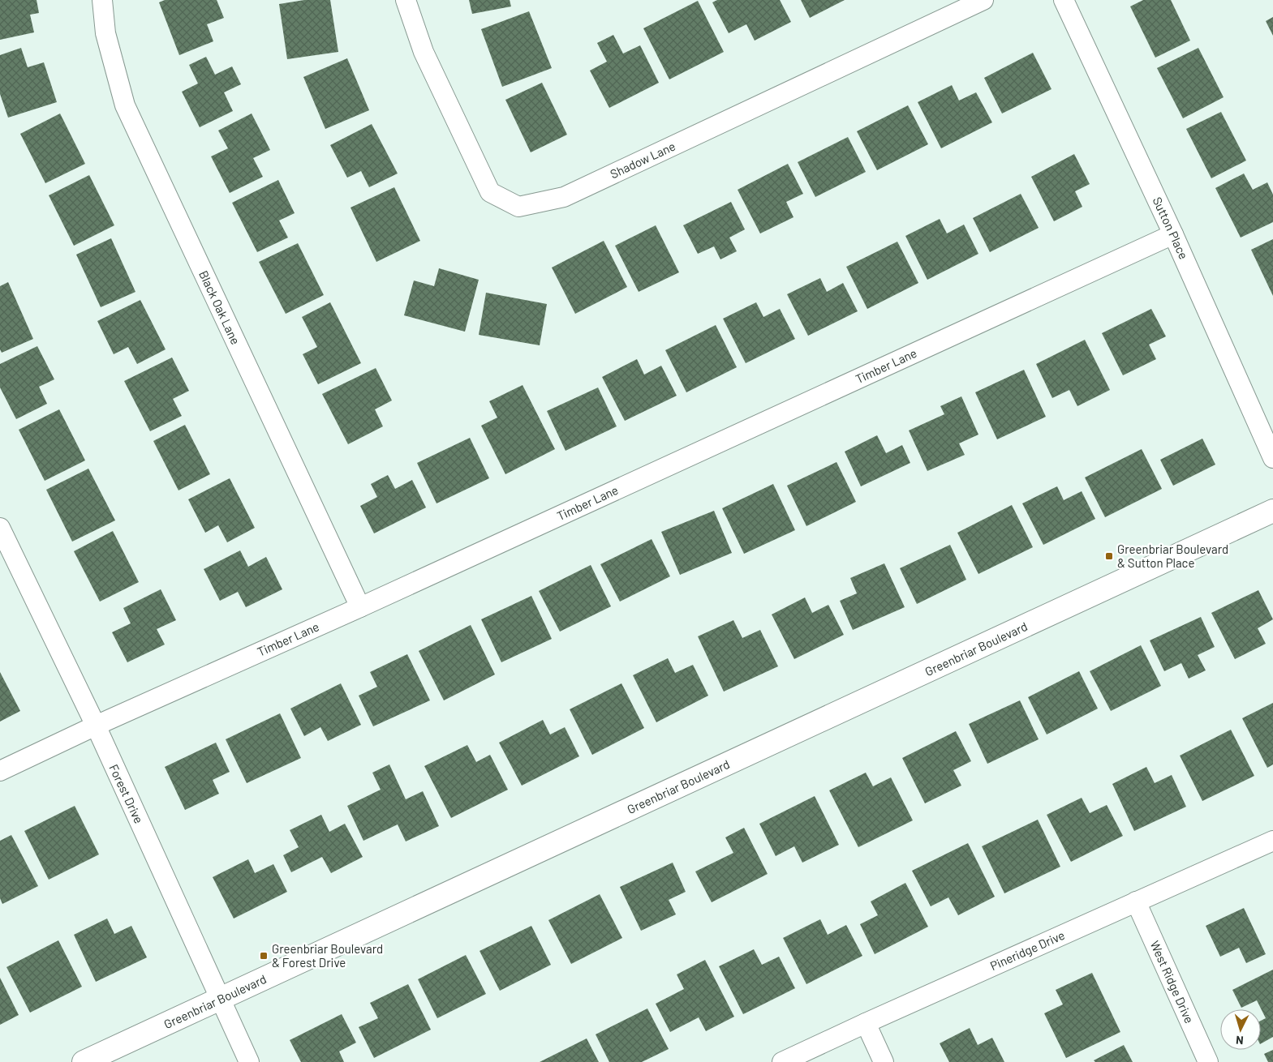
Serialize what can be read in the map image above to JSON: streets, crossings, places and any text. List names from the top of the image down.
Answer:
{
  "streets": {
    "street": [
      "Shadow Lane",
      "Sutton Place",
      "Black Oak Lane",
      "Timber Lane",
      "Greenbriar Boulevard",
      "Forest Drive",
      "Pineridge Drive",
      "West Ridge Drive"
    ]
  },
  "crossings": [
    ["Sutton Place", "Timber Lane"],
    ["Black Oak Lane", "Timber Lane"],
    ["Timber Lane", "Forest Drive"],
    ["Greenbriar Boulevard", "Forest Drive"],
    ["Pineridge Drive", "West Ridge Drive"]
  ],
  "places": {
    "transit": ["Greenbriar Boulevard & Sutton Place", "Greenbriar Boulevard & Forest Drive"]
  },
  "north": "bottom"
}
